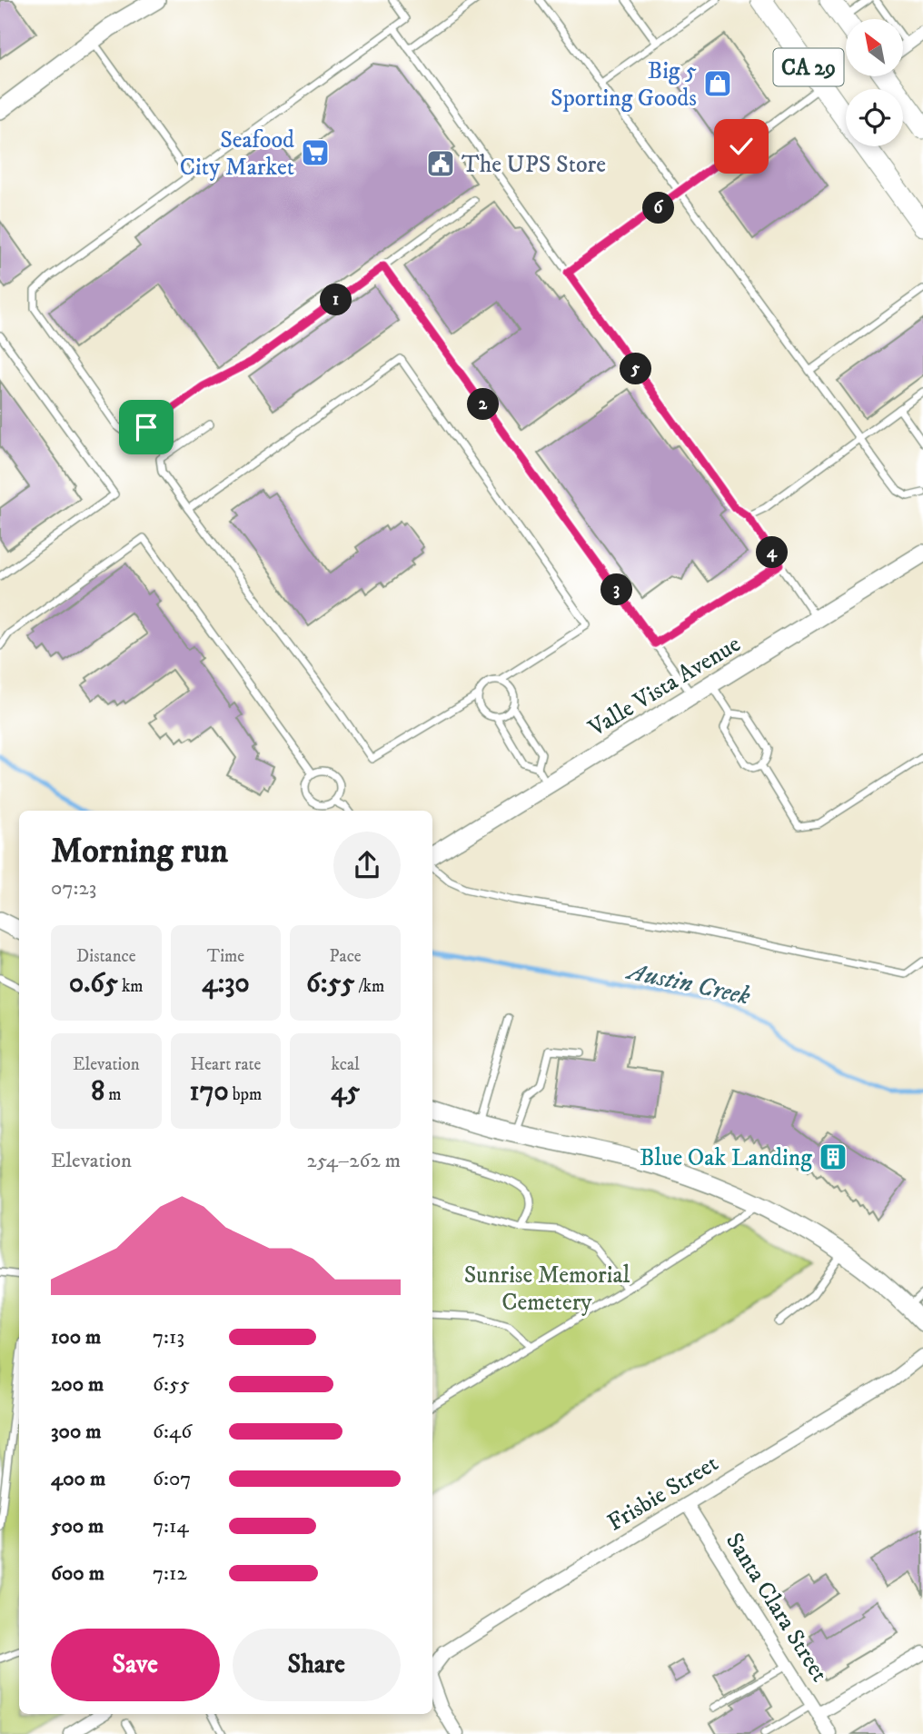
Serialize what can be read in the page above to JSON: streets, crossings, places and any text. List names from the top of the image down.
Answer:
{
  "streets": {
    "main road": ["CA 29", "Valle Vista Avenue"],
    "street": ["Frisbie Street", "Santa Clara Street"]
  },
  "crossings": [
    ["Frisbie Street", "Santa Clara Street"]
  ],
  "water": ["Austin Creek"],
  "parks": ["Sunrise Memorial Cemetery"],
  "places": {
    "shop": ["Big 5 Sporting Goods"],
    "supermarket": ["Seafood City Market"],
    "public building": ["The UPS Store"],
    "building": ["Blue Oak Landing"]
  },
  "north": "top left",
  "page": {
    "pins": [
      "6",
      "1",
      "5",
      "2",
      "4",
      "3"
    ],
    "heading": ["Morning run", "07:23"],
    "stats": [
      ["Distance", "0.65 km"],
      ["Time", "4:30"],
      ["Pace", "6:55 /km"],
      ["Elevation", "8 m"],
      ["Heart rate", "170 bpm"],
      ["kcal", "45"]
    ],
    "chart": ["Elevation", "254–262 m"],
    "list": [
      {
        "name": "100 m",
        "note": "7:13"
      },
      {
        "name": "200 m",
        "note": "6:55"
      },
      {
        "name": "300 m",
        "note": "6:46"
      },
      {
        "name": "400 m",
        "note": "6:07"
      },
      {
        "name": "500 m",
        "note": "7:14"
      },
      {
        "name": "600 m",
        "note": "7:12"
      }
    ],
    "buttons": ["Save", "Share"]
  }
}
